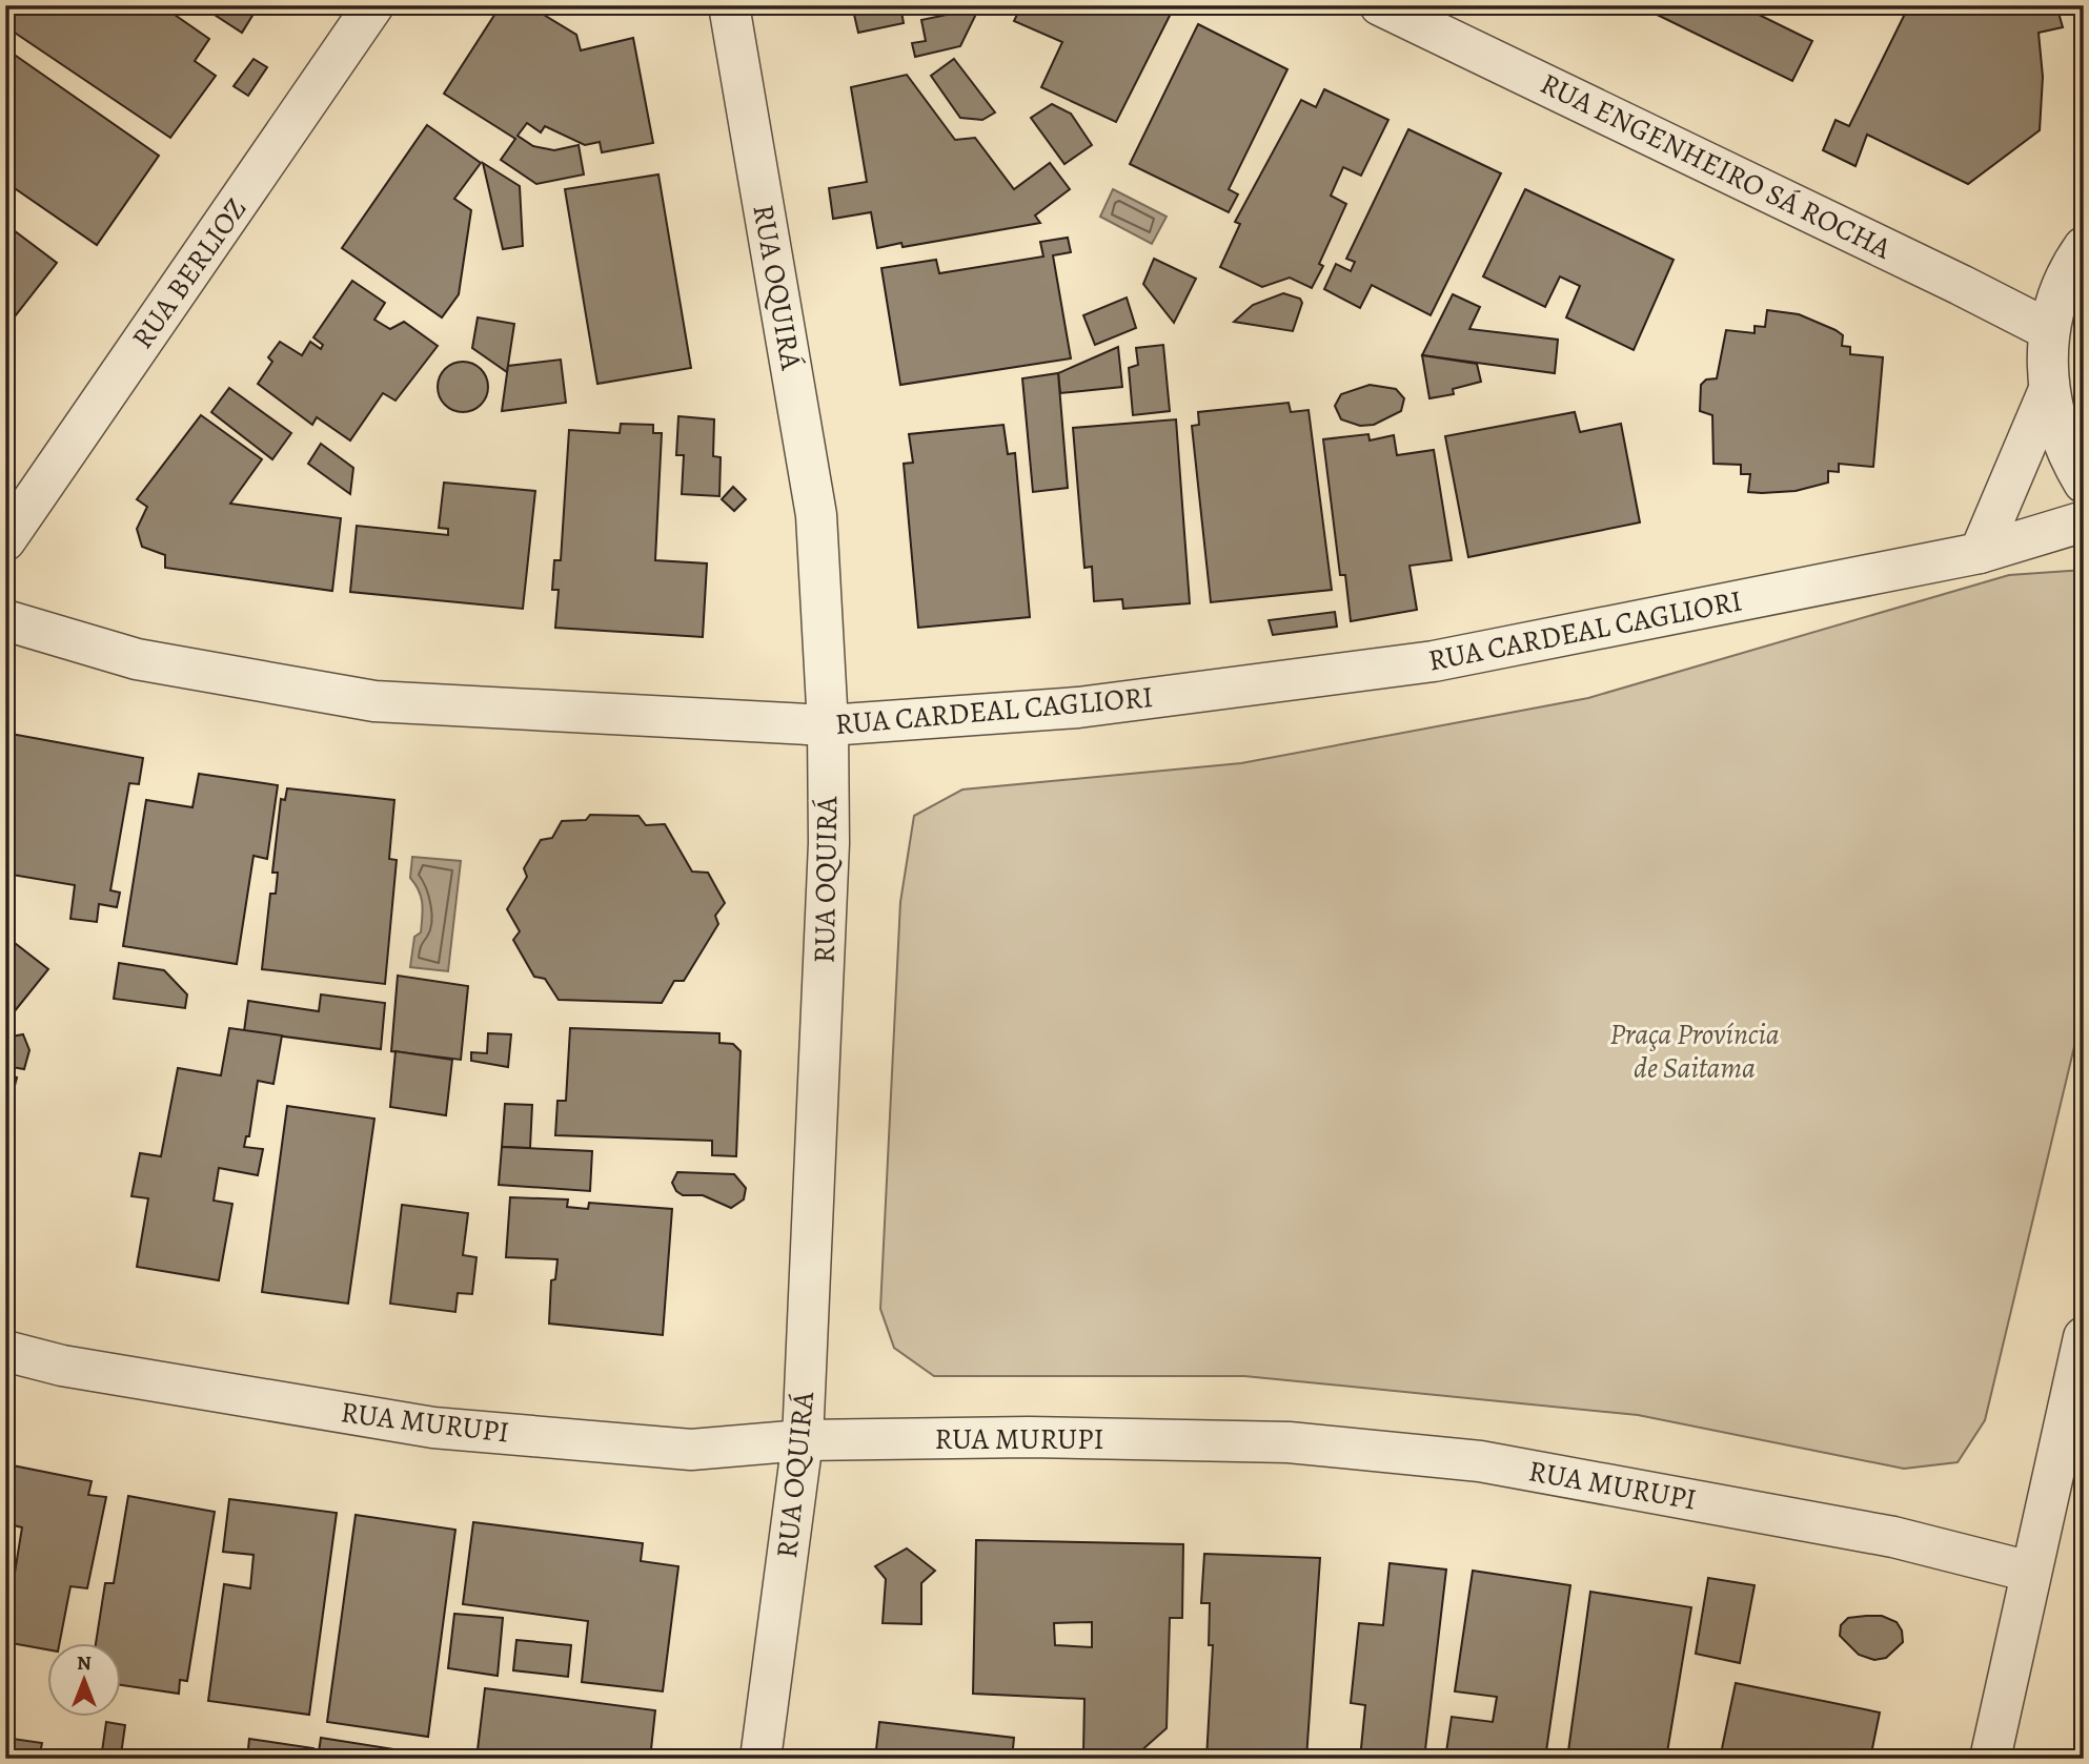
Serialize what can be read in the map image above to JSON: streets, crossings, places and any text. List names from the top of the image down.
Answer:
{
  "streets": {
    "street": [
      "RUA ENGENHEIRO SÁ ROCHA",
      "RUA BERLIOZ",
      "RUA OQUIRÁ",
      "RUA CARDEAL CAGLIORI",
      "RUA MURUPI"
    ]
  },
  "crossings": [
    ["RUA OQUIRÁ", "RUA CARDEAL CAGLIORI"],
    ["RUA OQUIRÁ", "RUA MURUPI"]
  ],
  "parks": ["Praça Província de Saitama"],
  "north": "top"
}
